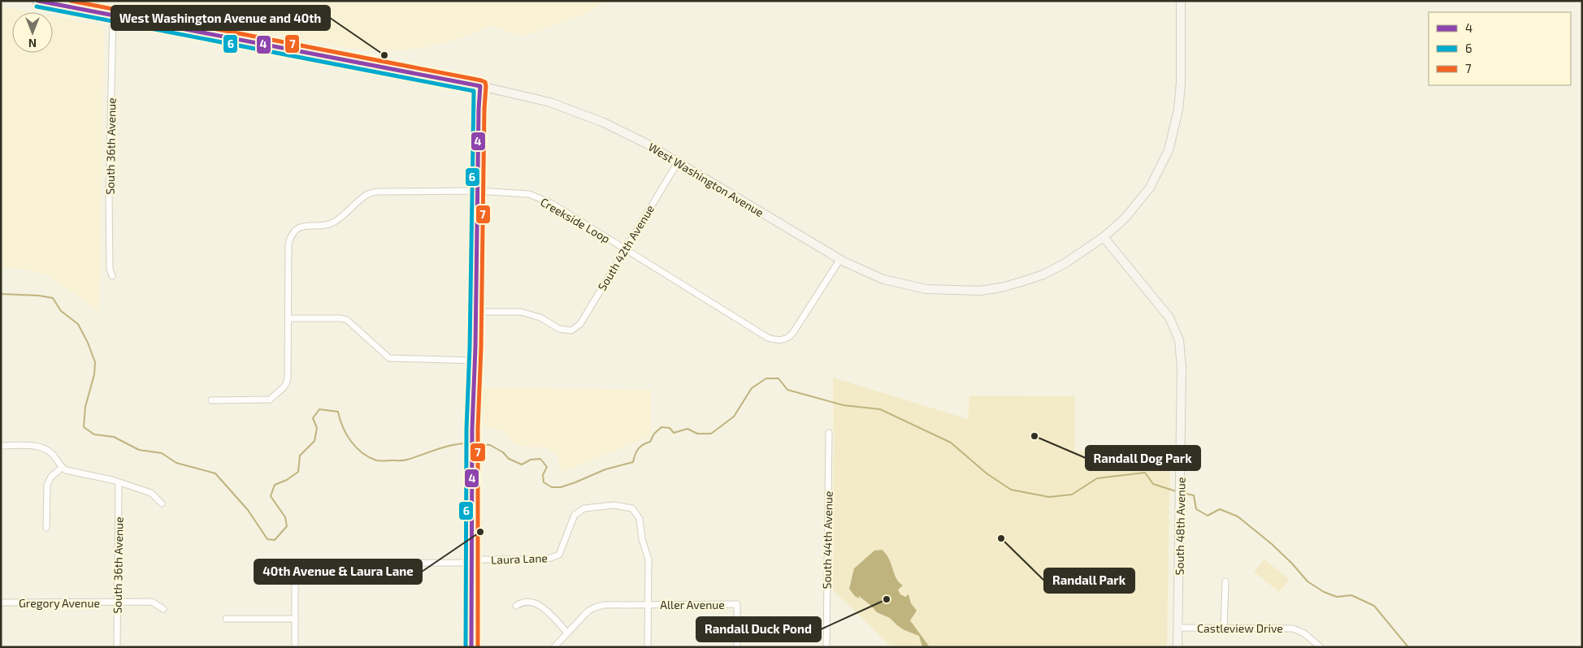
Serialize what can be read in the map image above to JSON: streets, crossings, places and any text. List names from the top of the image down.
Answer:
{
  "streets": {
    "main road": ["West Washington Avenue", "South 48th Avenue"],
    "street": [
      "South 36th Avenue",
      "Creekside Loop",
      "South 42th Avenue",
      "South 44th Avenue",
      "Laura Lane",
      "Gregory Avenue",
      "Aller Avenue",
      "Castleview Drive"
    ]
  },
  "crossings": [
    ["South 36th Avenue", "West Washington Avenue"],
    ["South 36th Avenue", "Gregory Avenue"],
    ["West Washington Avenue", "Creekside Loop"],
    ["West Washington Avenue", "South 42th Avenue"],
    ["West Washington Avenue", "South 48th Avenue"],
    ["Creekside Loop", "South 42th Avenue"],
    ["South 48th Avenue", "Castleview Drive"],
    ["Laura Lane", "Aller Avenue"]
  ],
  "places": [
    "West Washington Avenue and 40th",
    "Randall Dog Park",
    "40th Avenue & Laura Lane",
    "Randall Park",
    "Randall Duck Pond"
  ],
  "lines": ["transit line 4", "transit line 7", "transit line 6"],
  "legend": ["4", "6", "7"],
  "north": "bottom"
}
